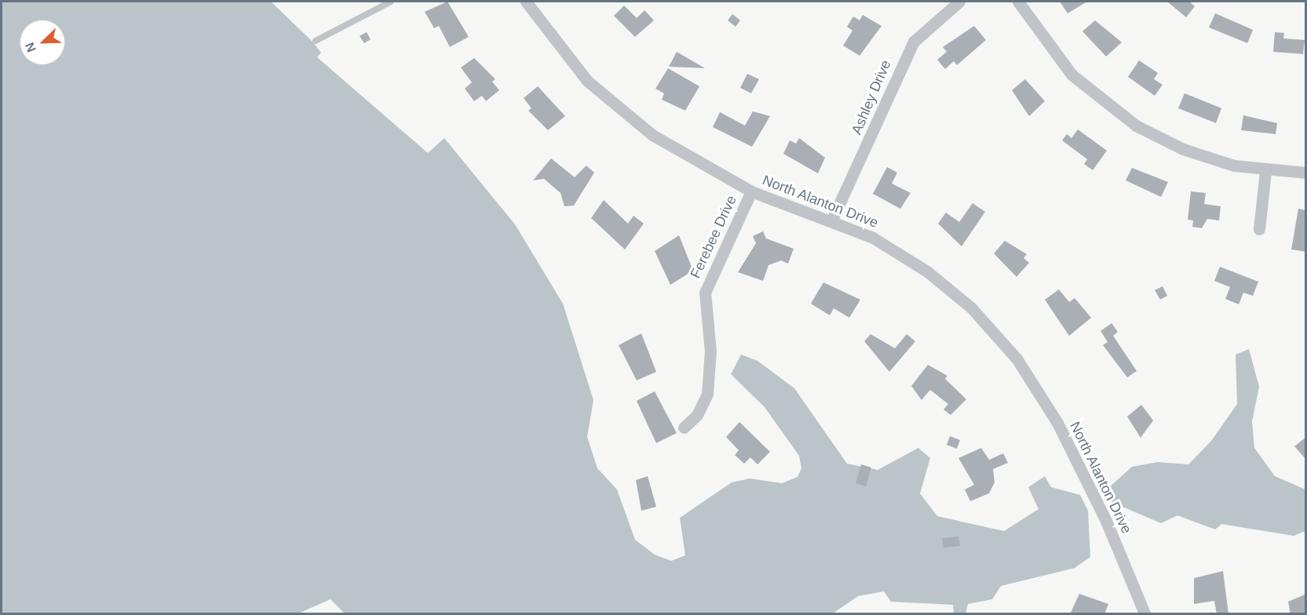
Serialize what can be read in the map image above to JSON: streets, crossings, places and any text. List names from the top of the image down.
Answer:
{
  "streets": {
    "street": ["Ashley Drive", "North Alanton Drive", "Ferebee Drive"]
  },
  "crossings": [
    ["Ashley Drive", "North Alanton Drive"],
    ["North Alanton Drive", "Ferebee Drive"]
  ],
  "north": "bottom left"
}
